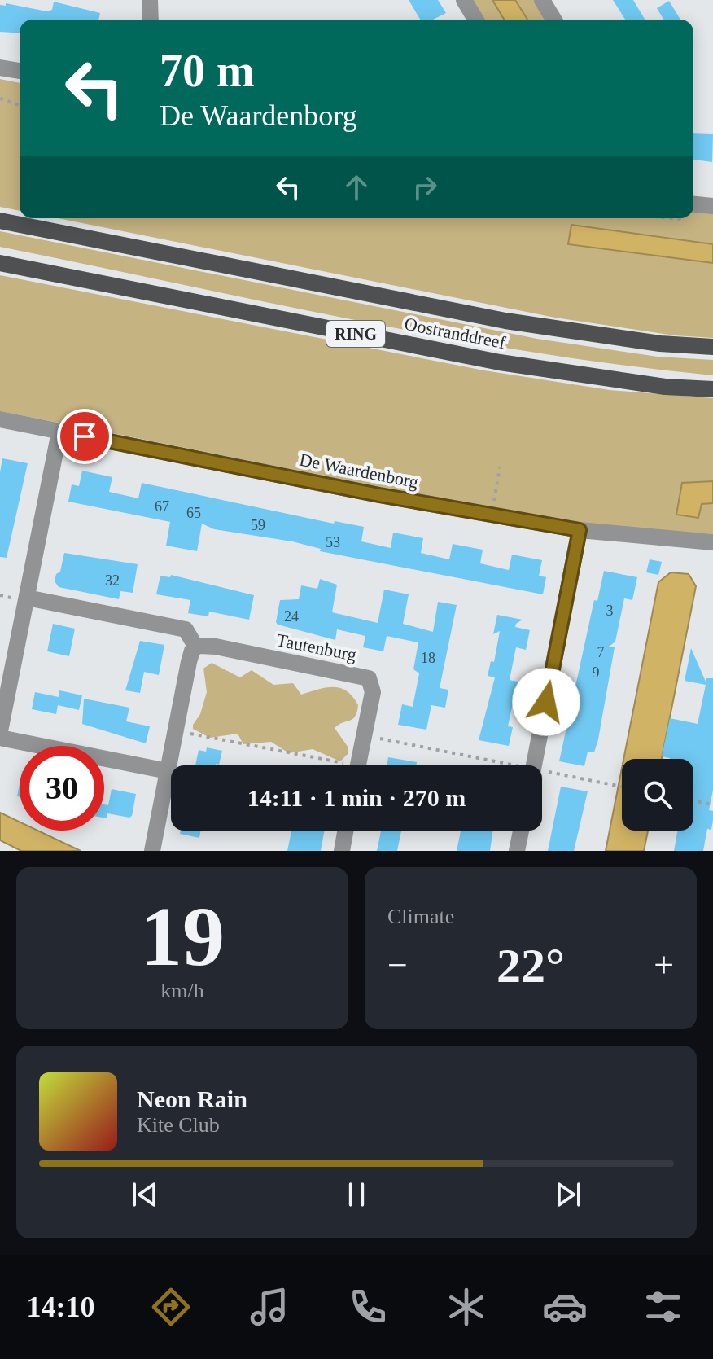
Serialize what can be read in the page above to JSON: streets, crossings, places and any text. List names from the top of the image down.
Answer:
{
  "streets": {
    "main road": ["Oostranddreef", "RING"],
    "street": ["De Waardenborg", "Tautenburg"]
  },
  "house_numbers": [
    "67",
    "65",
    "59",
    "53",
    "32",
    "3",
    "24",
    "7",
    "18",
    "9"
  ],
  "page": {
    "turn": ["70 m", "De Waardenborg"],
    "limit": "30",
    "trip": "14:11 · 1 min · 270 m",
    "tile": [
      ["19", "km/h"],
      "Climate"
    ],
    "heat": ["−", "22°", "+"],
    "song": ["Neon Rain", "Kite Club"],
    "tabs": "14:10"
  }
}
